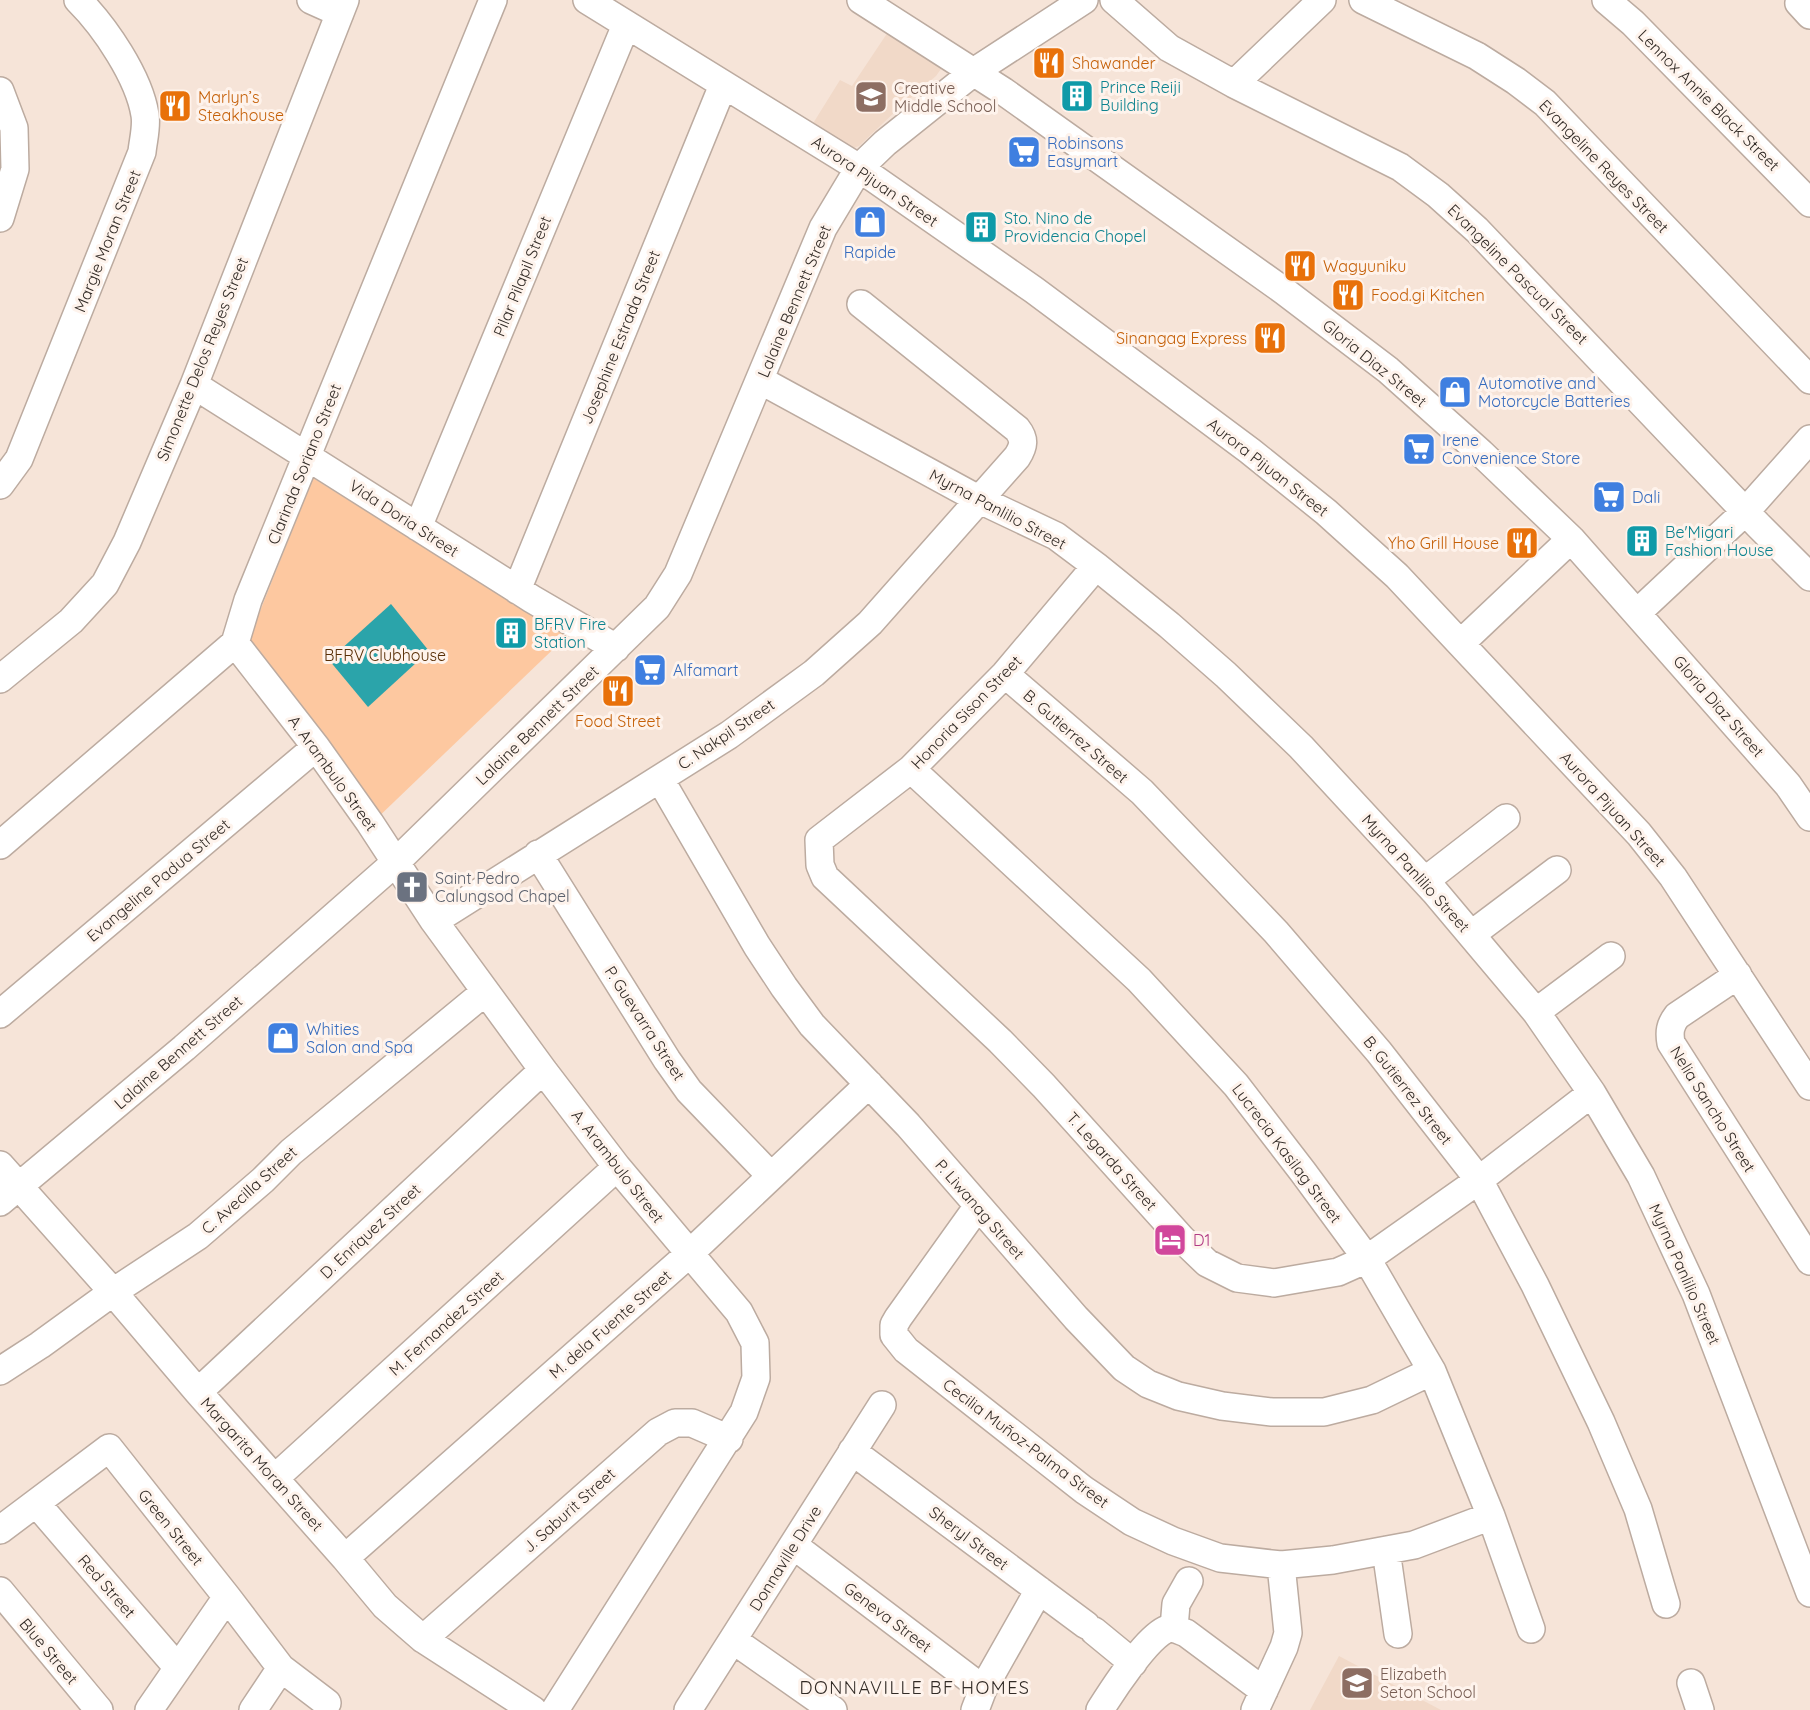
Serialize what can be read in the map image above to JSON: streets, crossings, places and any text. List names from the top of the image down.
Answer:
{
  "streets": {
    "street": [
      "Lennox Annie Black Street",
      "Evangeline Reyes Street",
      "Aurora Pijuan Street",
      "Margie Moran Street",
      "Evangeline Pascual Street",
      "Pilar Pilapil Street",
      "Lalaine Bennett Street",
      "Josephine Estrada Street",
      "Simonette Delos Reyes Street",
      "Gloria Diaz Street",
      "Clarinda Soriano Street",
      "Myrna Panlilio Street",
      "Vida Doria Street",
      "Honoria Sison Street",
      "C. Nakpil Street",
      "B. Gutierrez Street",
      "A. Arambulo Street",
      "Evangeline Padua Street",
      "P. Guevarra Street",
      "Nelia Sancho Street",
      "Lucrecia Kasilag Street",
      "T. Legarda Street",
      "C. Avecilla Street",
      "P. Liwanag Street",
      "D. Enriquez Street",
      "M. Fernandez Street",
      "M. dela Fuente Street",
      "Cecilia Muñoz-Palma Street",
      "Margarita Moran Street",
      "J. Saburit Street",
      "Green Street",
      "Sheryl Street",
      "Donnaville Drive",
      "Red Street",
      "Geneva Street",
      "Blue Street"
    ]
  },
  "crossings": [
    ["Aurora Pijuan Street", "Pilar Pilapil Street"],
    ["Aurora Pijuan Street", "Lalaine Bennett Street"],
    ["Aurora Pijuan Street", "Josephine Estrada Street"],
    ["Aurora Pijuan Street", "Nelia Sancho Street"],
    ["Pilar Pilapil Street", "Vida Doria Street"],
    ["Lalaine Bennett Street", "Gloria Diaz Street"],
    ["Lalaine Bennett Street", "Myrna Panlilio Street"],
    ["Lalaine Bennett Street", "Vida Doria Street"],
    ["Lalaine Bennett Street", "A. Arambulo Street"],
    ["Lalaine Bennett Street", "Margarita Moran Street"],
    ["Josephine Estrada Street", "Vida Doria Street"],
    ["Simonette Delos Reyes Street", "Vida Doria Street"],
    ["Clarinda Soriano Street", "Vida Doria Street"],
    ["Clarinda Soriano Street", "A. Arambulo Street"],
    ["Myrna Panlilio Street", "Honoria Sison Street"],
    ["Myrna Panlilio Street", "C. Nakpil Street"],
    ["Myrna Panlilio Street", "T. Legarda Street"],
    ["Honoria Sison Street", "B. Gutierrez Street"],
    ["Honoria Sison Street", "Lucrecia Kasilag Street"],
    ["Honoria Sison Street", "T. Legarda Street"],
    ["C. Nakpil Street", "A. Arambulo Street"],
    ["C. Nakpil Street", "P. Guevarra Street"],
    ["C. Nakpil Street", "P. Liwanag Street"],
    ["B. Gutierrez Street", "T. Legarda Street"],
    ["A. Arambulo Street", "Evangeline Padua Street"],
    ["A. Arambulo Street", "C. Avecilla Street"],
    ["A. Arambulo Street", "D. Enriquez Street"],
    ["A. Arambulo Street", "M. Fernandez Street"],
    ["A. Arambulo Street", "M. dela Fuente Street"],
    ["A. Arambulo Street", "J. Saburit Street"],
    ["P. Guevarra Street", "M. dela Fuente Street"],
    ["Lucrecia Kasilag Street", "T. Legarda Street"],
    ["Lucrecia Kasilag Street", "P. Liwanag Street"],
    ["Lucrecia Kasilag Street", "Cecilia Muñoz-Palma Street"],
    ["C. Avecilla Street", "Margarita Moran Street"],
    ["P. Liwanag Street", "M. dela Fuente Street"],
    ["P. Liwanag Street", "Cecilia Muñoz-Palma Street"],
    ["D. Enriquez Street", "Margarita Moran Street"],
    ["M. Fernandez Street", "Margarita Moran Street"],
    ["M. dela Fuente Street", "Margarita Moran Street"],
    ["Margarita Moran Street", "J. Saburit Street"],
    ["Green Street", "Red Street"],
    ["Sheryl Street", "Donnaville Drive"],
    ["Donnaville Drive", "Geneva Street"]
  ],
  "districts": ["DONNAVILLE BF HOMES"],
  "parks": ["BFRV Clubhouse"],
  "places": {
    "restaurant": [
      "Shawander",
      "Marlyn’s Steakhouse",
      "Wagyuniku",
      "Food.gi Kitchen",
      "Sinangag Express",
      "Yho Grill House",
      "Food Street"
    ],
    "building": [
      "Prince Reiji Building",
      "Sto. Nino de Providencia Chopel",
      "Be'Migari Fashion House",
      "BFRV Fire Station"
    ],
    "school or university": ["Creative Middle School", "Elizabeth Seton School"],
    "supermarket": [
      "Robinsons Easymart",
      "Irene Convenience Store",
      "Dali",
      "Alfamart"
    ],
    "shop": ["Rapide", "Automotive and Motorcycle Batteries", "Whities Salon and Spa"],
    "church": ["Saint Pedro Calungsod Chapel"],
    "hotel": ["D1"]
  }
}
